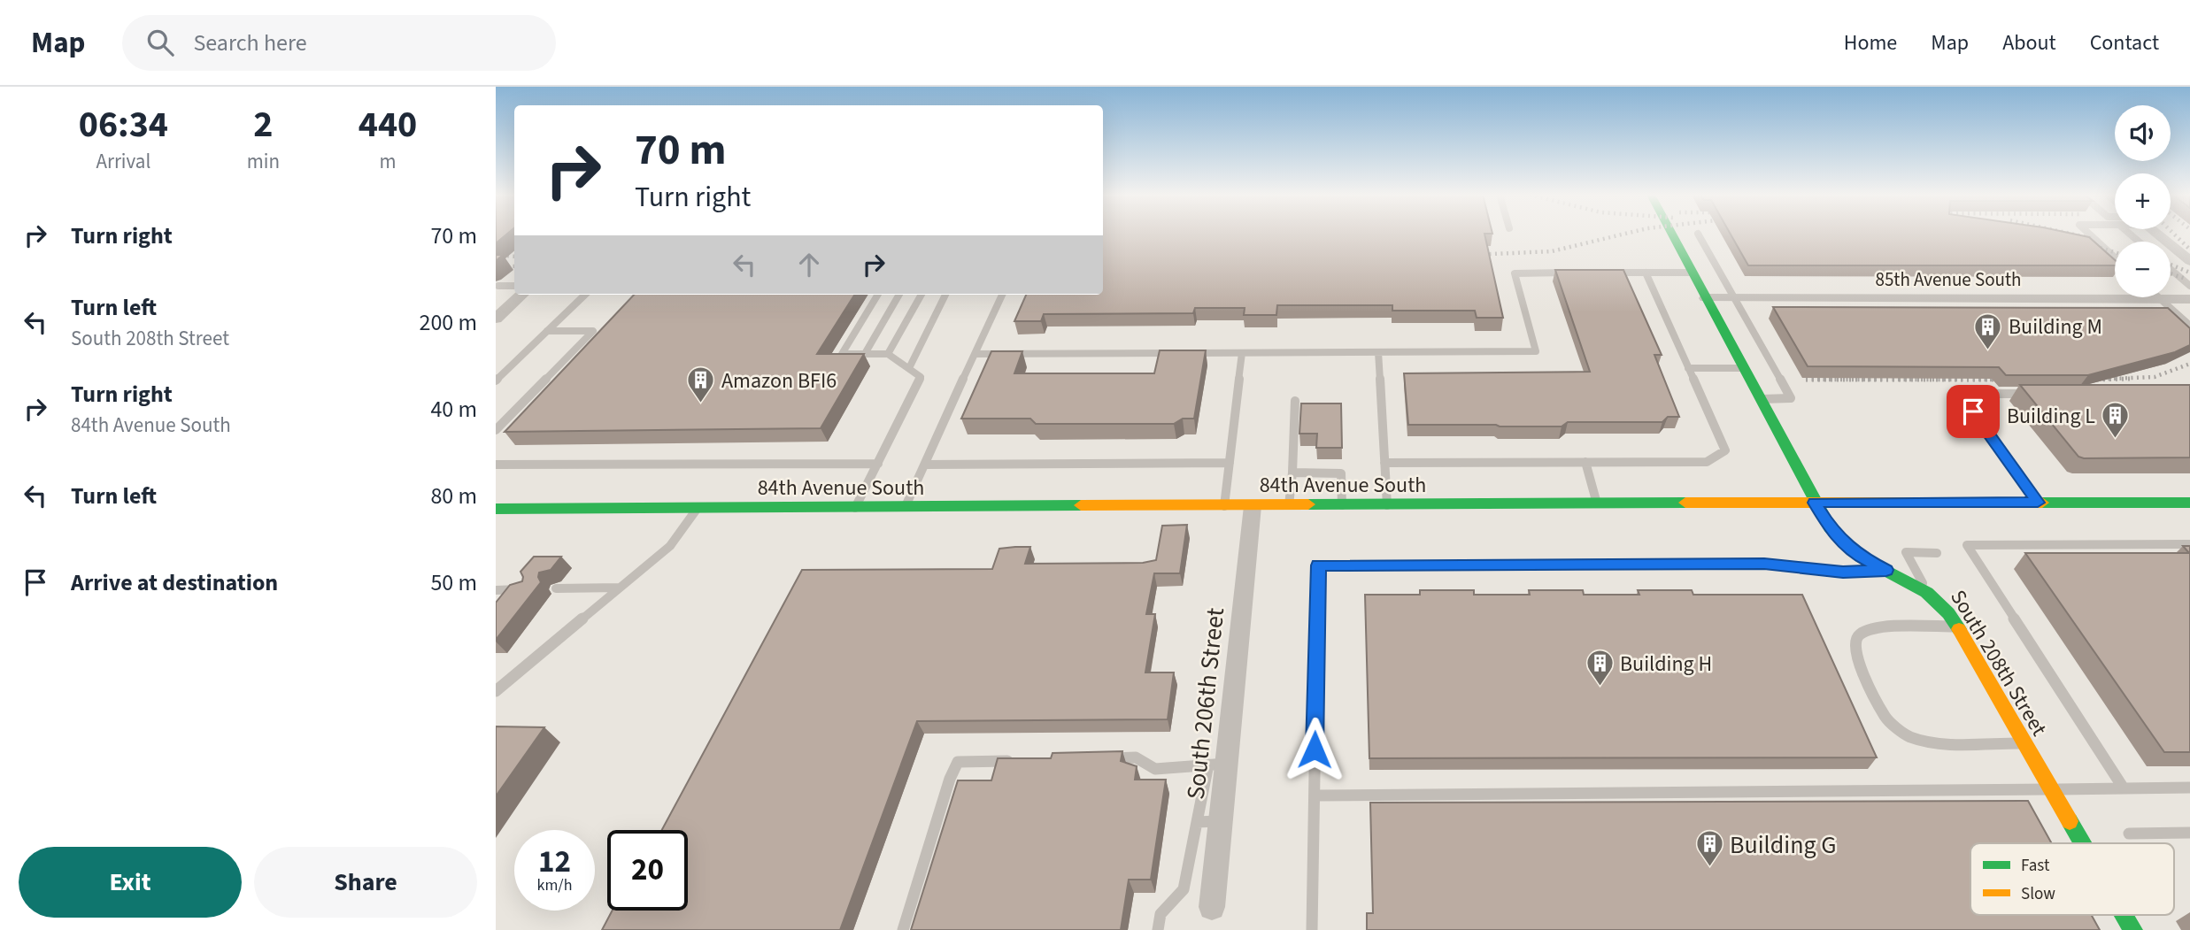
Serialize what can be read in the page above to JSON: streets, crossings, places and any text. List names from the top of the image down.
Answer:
{
  "streets": {
    "main road": ["84th Avenue South", "South 208th Street"],
    "street": ["85th Avenue South", "South 206th Street"]
  },
  "crossings": [
    ["85th Avenue South", "South 208th Street"],
    ["84th Avenue South", "South 208th Street"],
    ["84th Avenue South", "South 206th Street"]
  ],
  "places": {
    "building": [
      "Building M",
      "Amazon BFI6",
      "Building L",
      "Building H",
      "Building G"
    ]
  },
  "legend": ["Fast", "Slow"],
  "page": {
    "header": "Map",
    "search": "Search here",
    "nav": [
      "Home",
      "Map",
      "About",
      "Contact"
    ],
    "eta": [
      "06:34",
      "Arrival",
      "2",
      "min",
      "440",
      "m"
    ],
    "map_buttons": ["+", "−"],
    "turn": ["70 m", "Turn right"],
    "list": [
      {
        "name": "Turn right",
        "value": "70 m"
      },
      {
        "name": "Turn left",
        "note": "South 208th Street",
        "value": "200 m"
      },
      {
        "name": "Turn right",
        "note": "84th Avenue South",
        "value": "40 m"
      },
      {
        "name": "Turn left",
        "value": "80 m"
      },
      {
        "name": "Arrive at destination",
        "value": "50 m"
      }
    ],
    "speed": "12 km/h",
    "limit": "20",
    "buttons": ["Exit", "Share"]
  }
}
